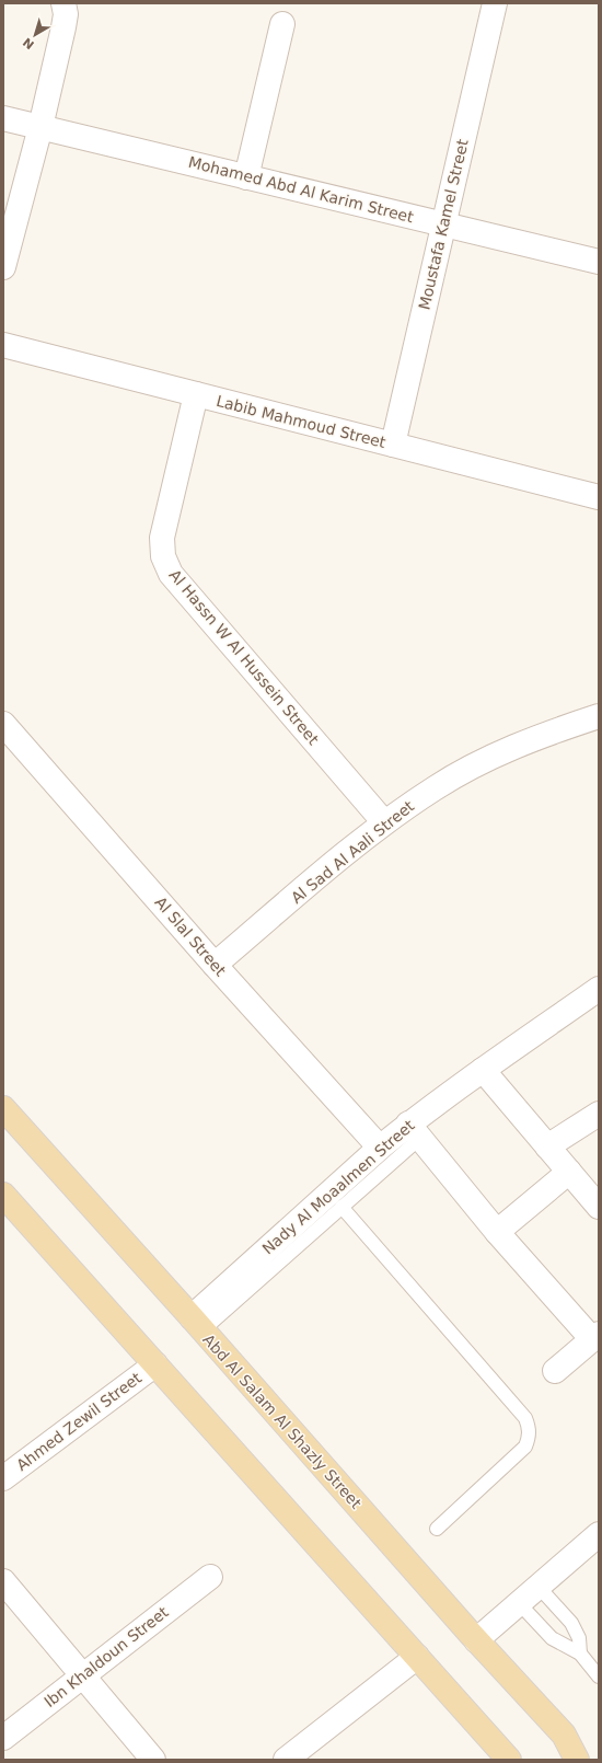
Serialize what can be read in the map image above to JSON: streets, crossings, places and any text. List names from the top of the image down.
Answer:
{
  "streets": {
    "main road": ["Abd Al Salam Al Shazly Street"],
    "street": [
      "Mohamed Abd Al Karim Street",
      "Moustafa Kamel Street",
      "Labib Mahmoud Street",
      "Al Hassn W Al Hussein Street",
      "Al Sad Al Aali Street",
      "Al Slal Street",
      "Nady Al Moaalmen Street",
      "Ahmed Zewil Street",
      "Ibn Khaldoun Street"
    ]
  },
  "crossings": [
    ["Mohamed Abd Al Karim Street", "Moustafa Kamel Street"],
    ["Moustafa Kamel Street", "Labib Mahmoud Street"],
    ["Labib Mahmoud Street", "Al Hassn W Al Hussein Street"],
    ["Al Hassn W Al Hussein Street", "Al Sad Al Aali Street"],
    ["Al Sad Al Aali Street", "Al Slal Street"],
    ["Al Slal Street", "Nady Al Moaalmen Street"],
    ["Nady Al Moaalmen Street", "Abd Al Salam Al Shazly Street"]
  ],
  "north": "bottom left"
}
